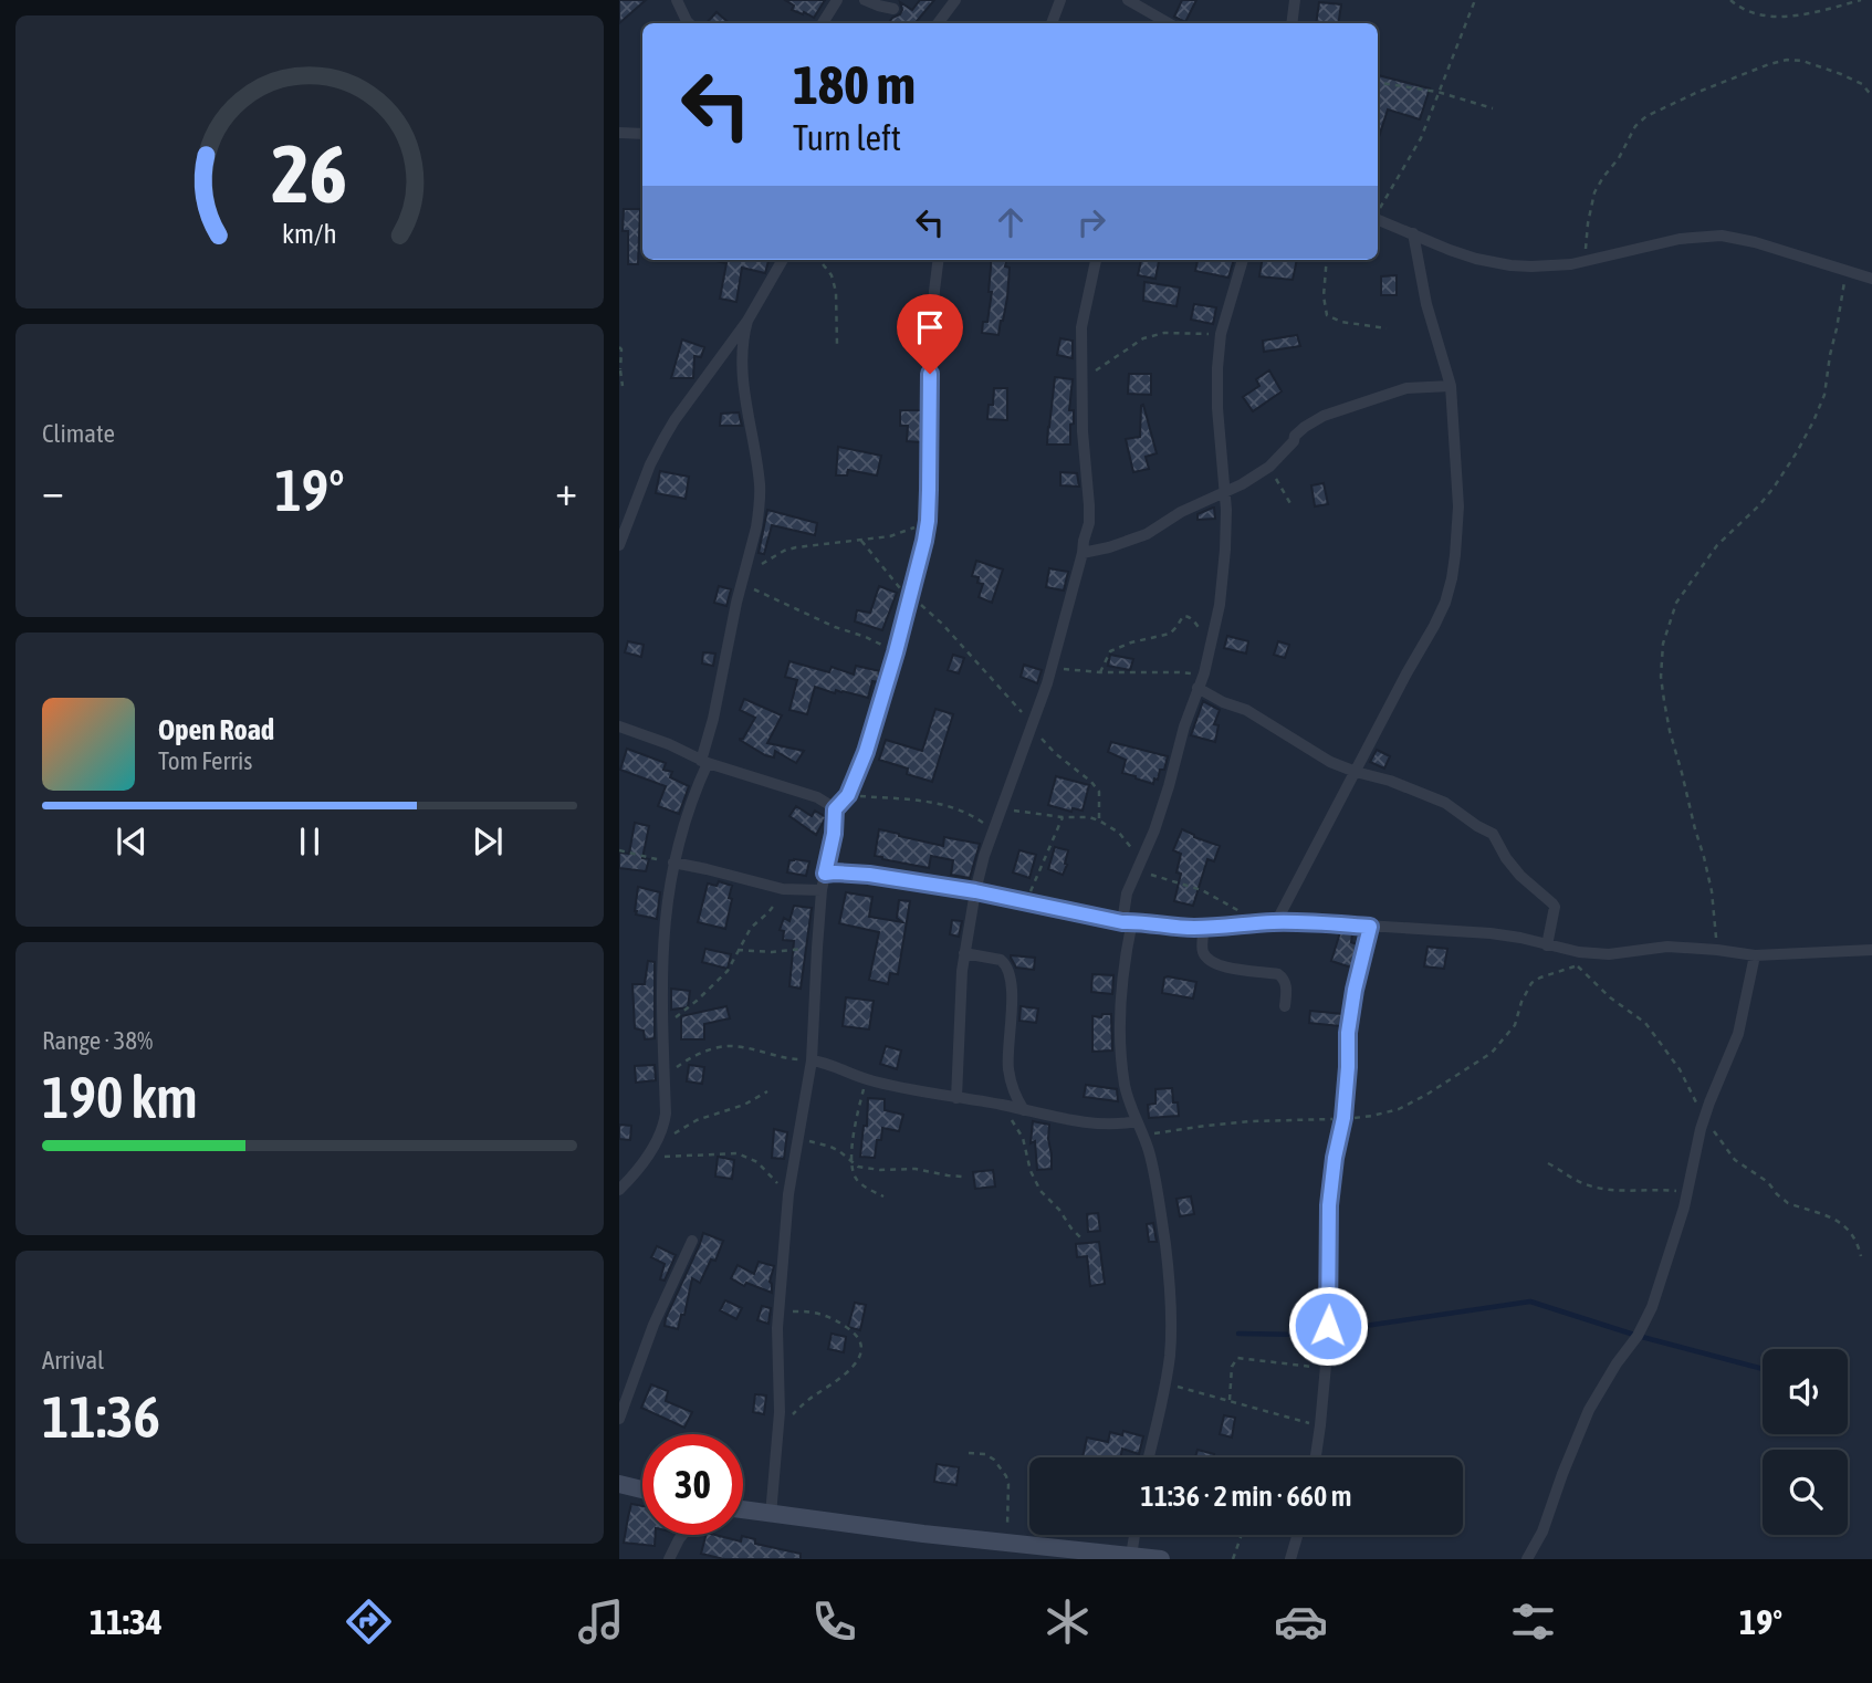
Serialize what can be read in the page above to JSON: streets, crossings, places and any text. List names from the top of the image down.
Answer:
{
  "page": {
    "turn": ["180 m", "Turn left"],
    "tile": [
      "Climate",
      ["Range · 38%", "190 km"],
      ["Arrival", "11:36"]
    ],
    "heat": ["−", "19°", "+"],
    "song": ["Open Road", "Tom Ferris"],
    "limit": "30",
    "trip": "11:36 · 2 min · 660 m",
    "tabs": ["11:34", "19°"],
    "gauge": ["26", "km/h"]
  }
}
